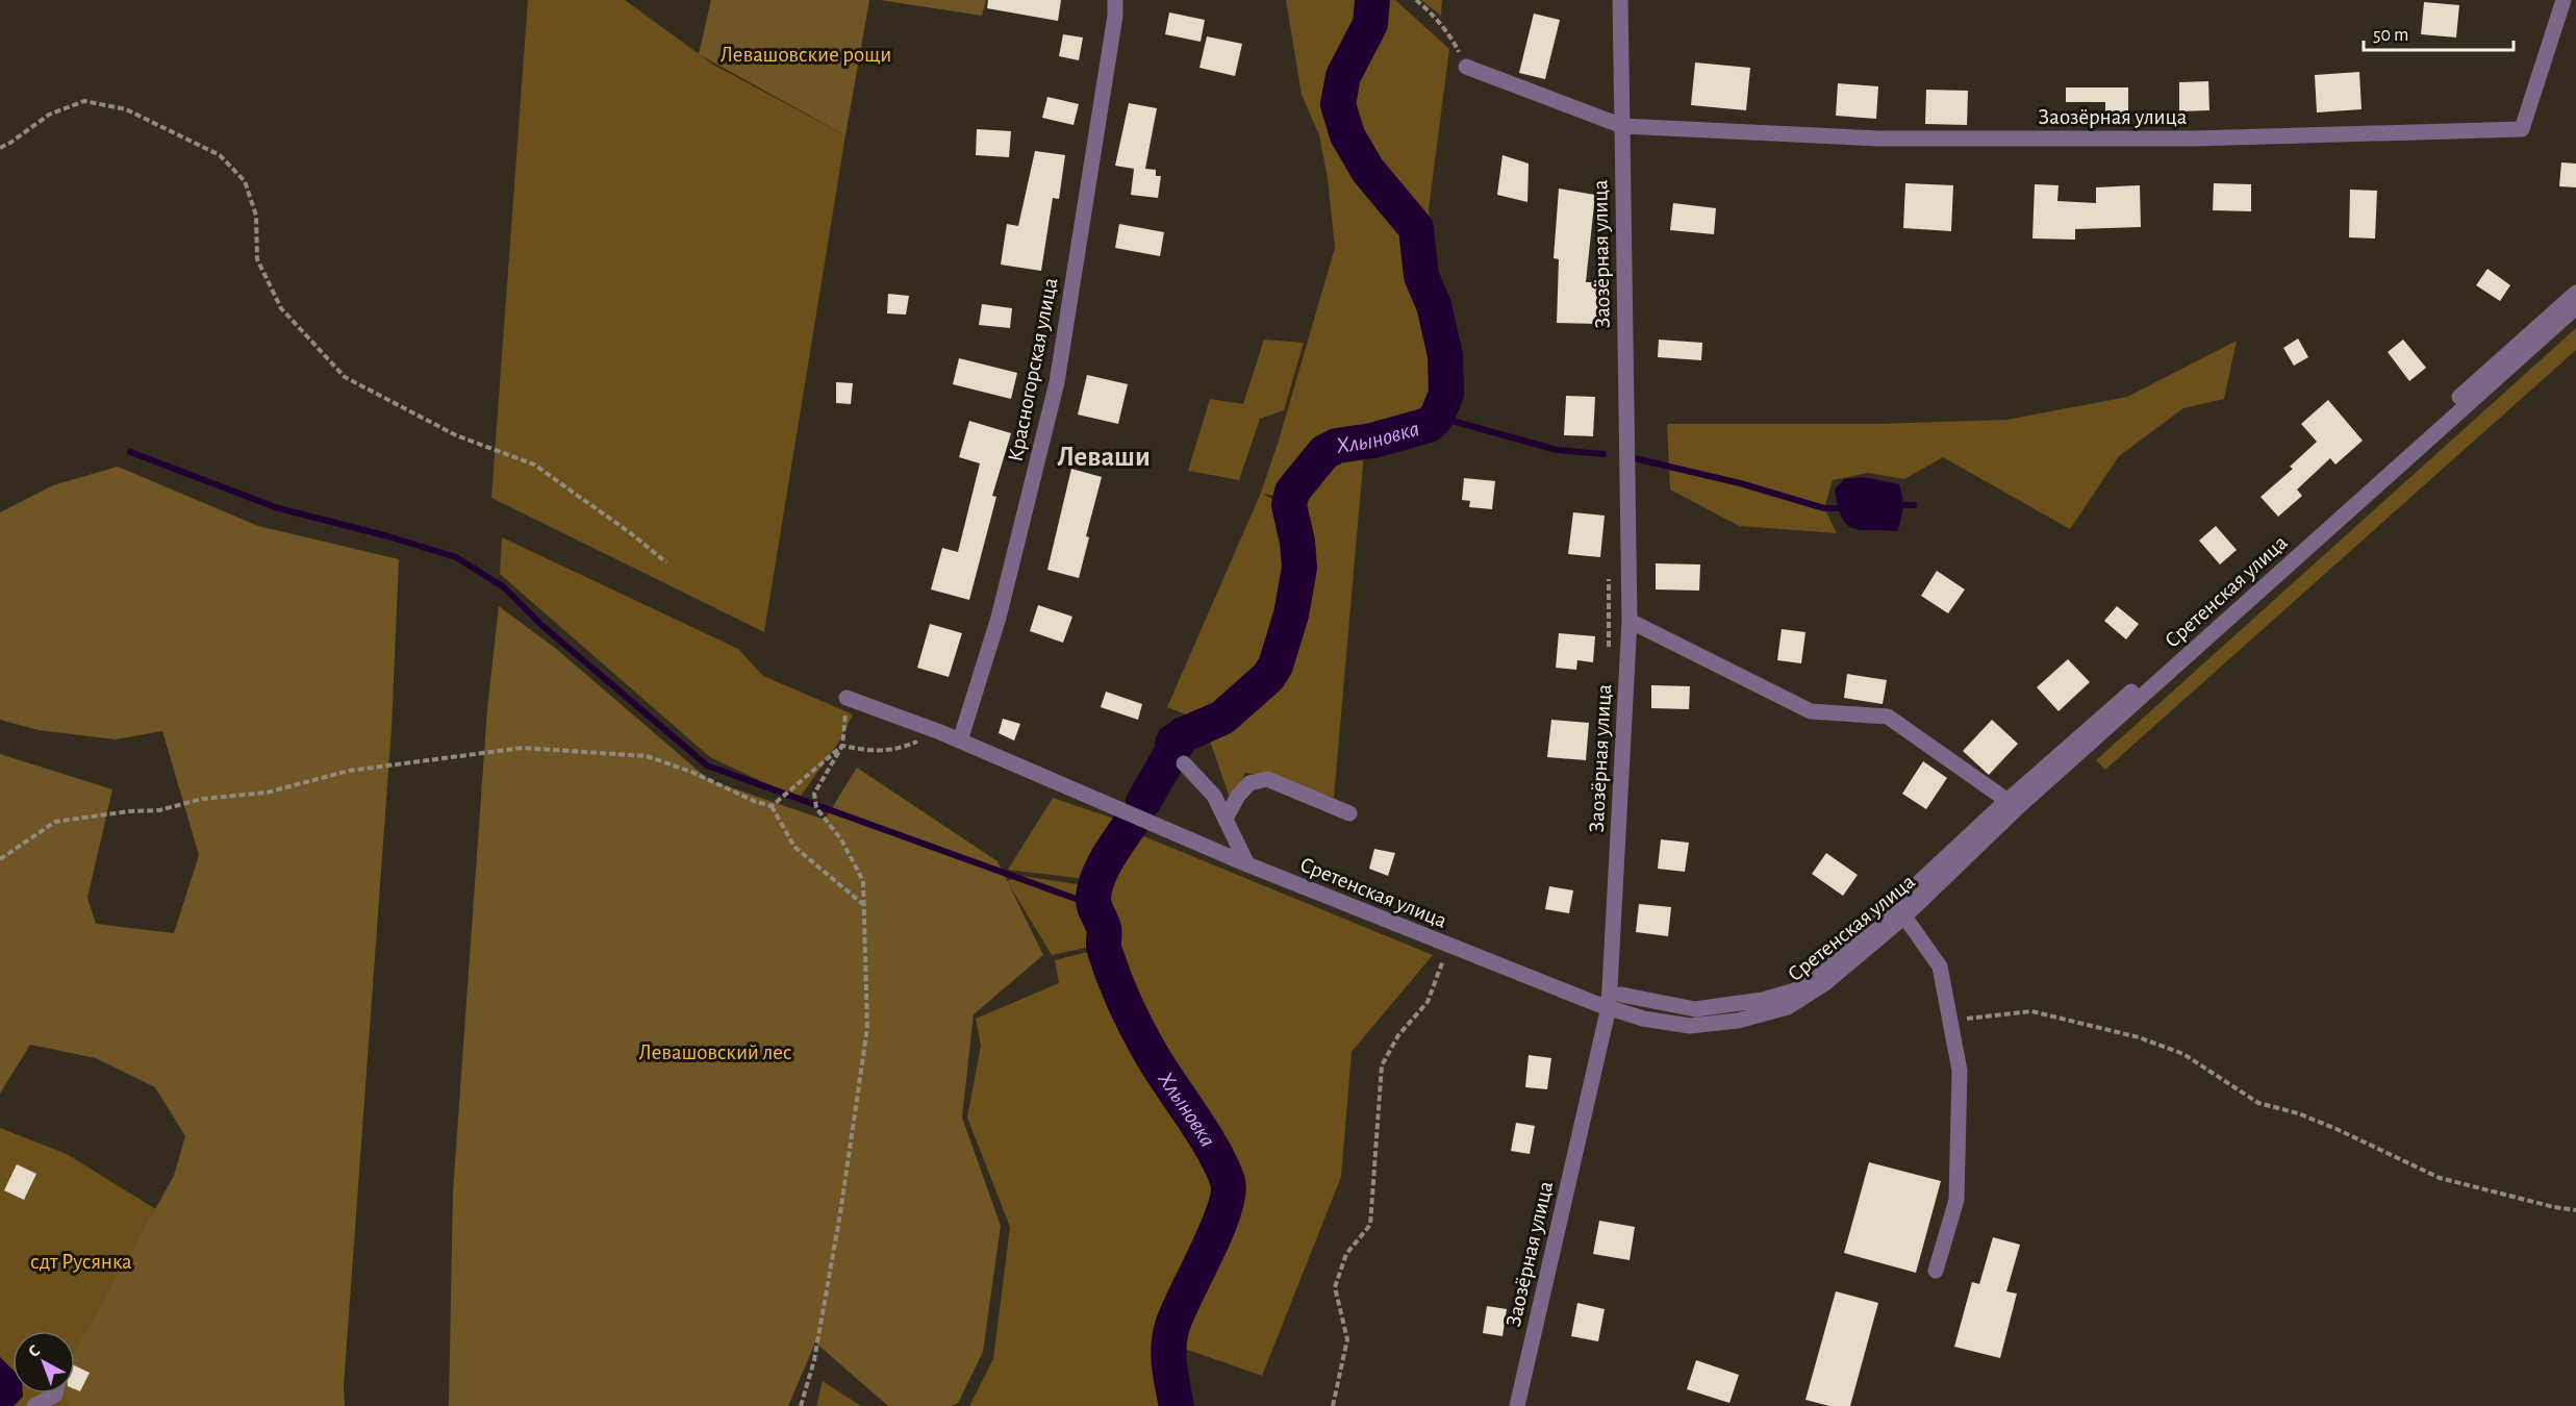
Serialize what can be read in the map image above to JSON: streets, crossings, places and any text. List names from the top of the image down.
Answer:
{
  "streets": {
    "street": ["Заозёрная улица", "Красногорская улица", "Сретенская улица"]
  },
  "crossings": [
    ["Заозёрная улица", "Сретенская улица"],
    ["Красногорская улица", "Сретенская улица"]
  ],
  "districts": ["Леваши"],
  "water": ["Хлыновка"],
  "parks": ["Левашовские рощи", "Левашовский лес", "сдт Русянка"],
  "scale_bar": "50 m",
  "north": "top left"
}
